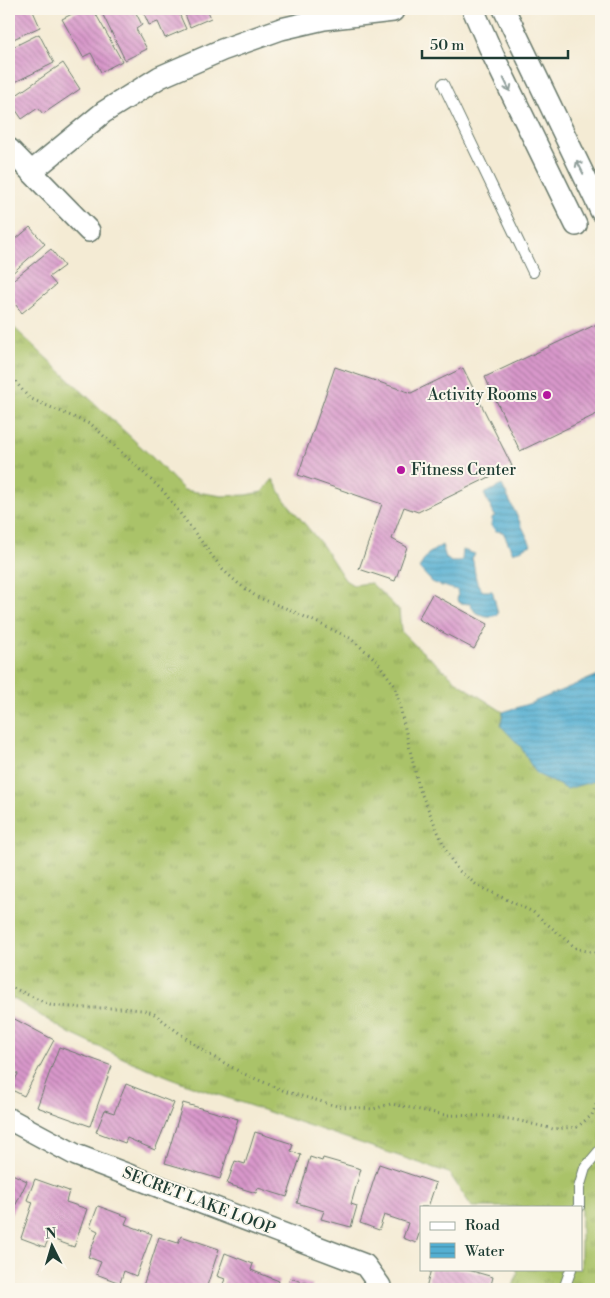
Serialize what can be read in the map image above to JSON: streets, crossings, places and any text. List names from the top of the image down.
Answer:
{
  "streets": {
    "street": ["SECRET LAKE LOOP"]
  },
  "places": ["Activity Rooms", "Fitness Center"],
  "legend": ["Road", "Water"],
  "scale_bar": "50 m",
  "north": "top"
}
